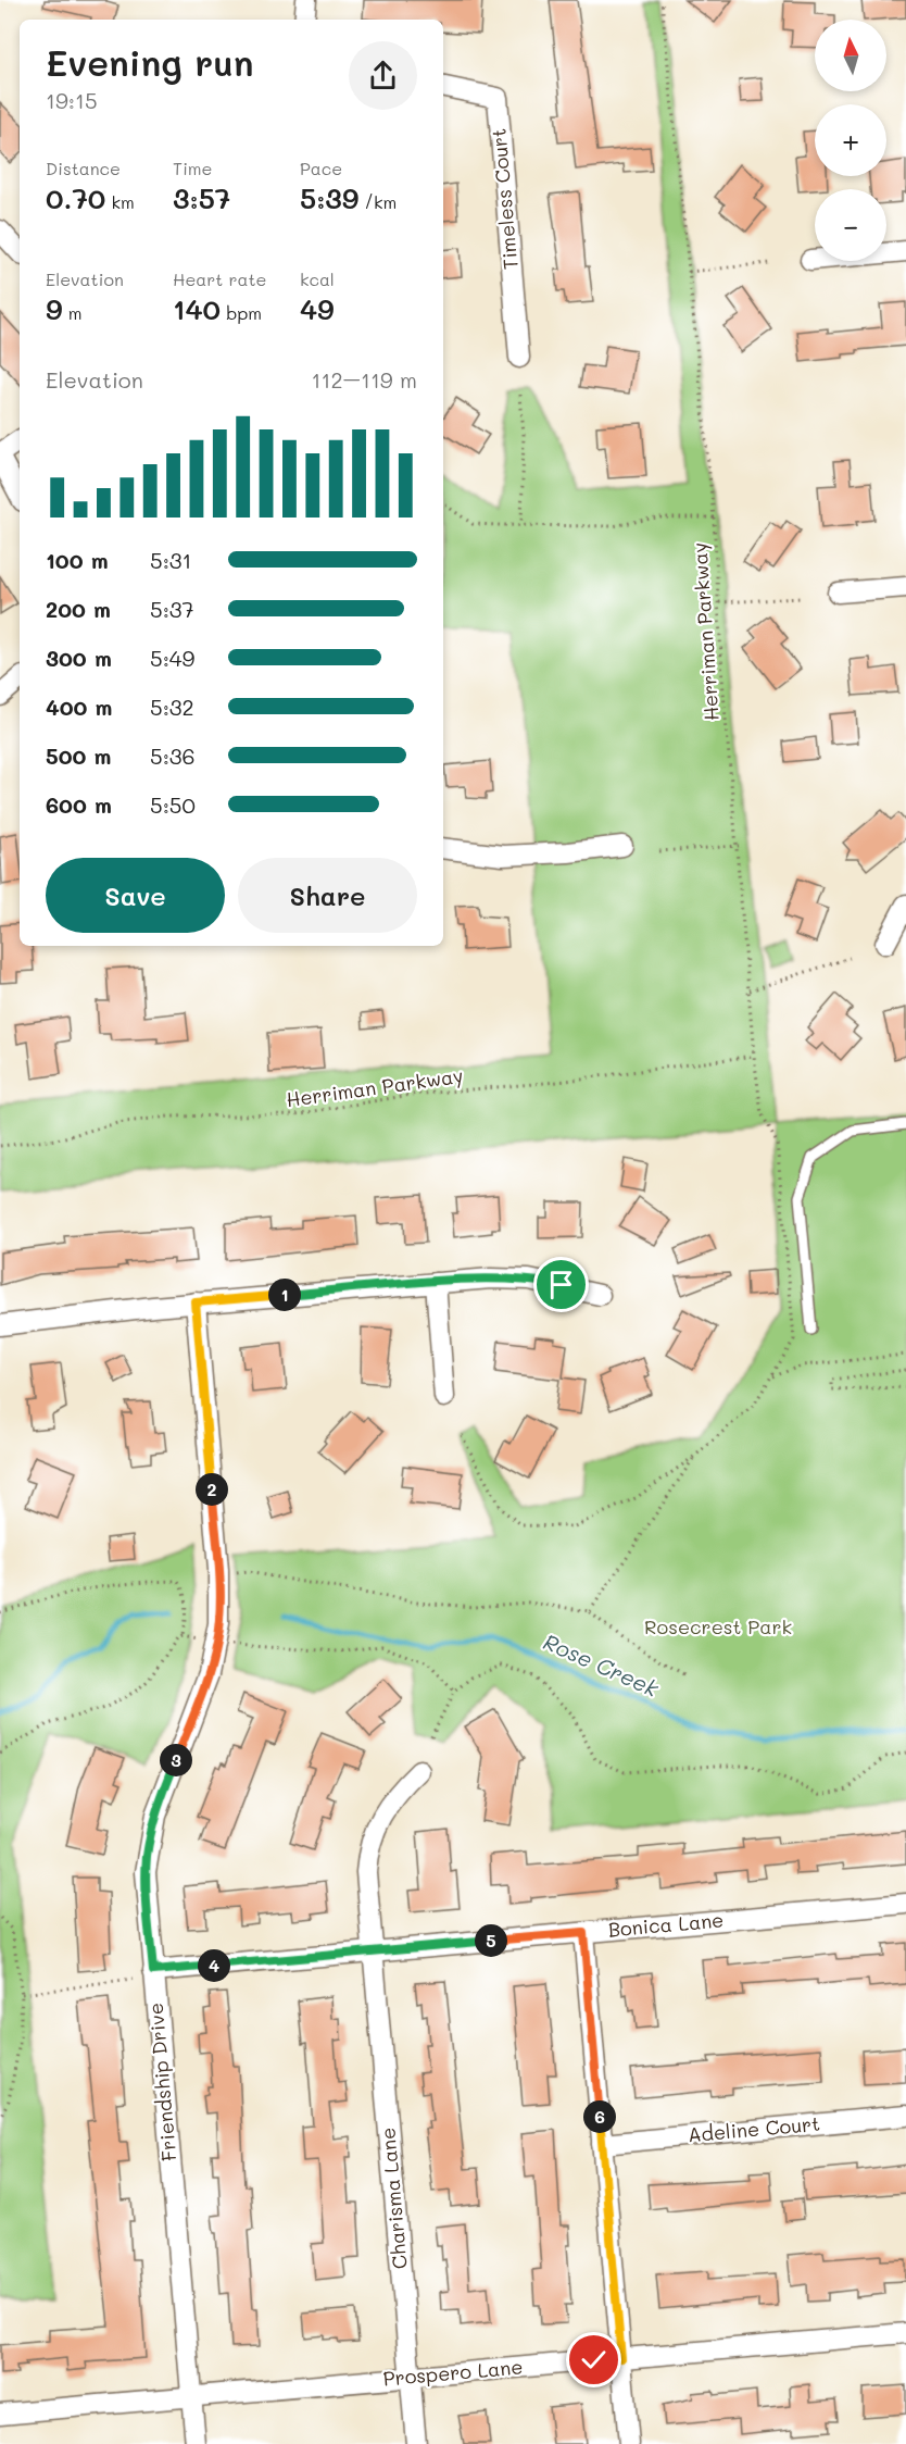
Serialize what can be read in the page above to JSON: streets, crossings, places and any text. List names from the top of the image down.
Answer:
{
  "streets": {
    "street": [
      "Timeless Court",
      "Bonica Lane",
      "Friendship Drive",
      "Adeline Court",
      "Charisma Lane",
      "Prospero Lane"
    ],
    "path": ["Herriman Parkway"]
  },
  "crossings": [
    ["Bonica Lane", "Friendship Drive"],
    ["Bonica Lane", "Charisma Lane"],
    ["Friendship Drive", "Prospero Lane"],
    ["Charisma Lane", "Prospero Lane"]
  ],
  "water": ["Rose Creek"],
  "parks": ["Rosecrest Park"],
  "north": "top",
  "page": {
    "map_buttons": ["+", "−"],
    "heading": ["Evening run", "19:15"],
    "stats": [
      ["Distance", "0.70 km"],
      ["Time", "3:57"],
      ["Pace", "5:39 /km"],
      ["Elevation", "9 m"],
      ["Heart rate", "140 bpm"],
      ["kcal", "49"]
    ],
    "chart": ["Elevation", "112–119 m"],
    "list": [
      {
        "name": "100 m",
        "note": "5:31"
      },
      {
        "name": "200 m",
        "note": "5:37"
      },
      {
        "name": "300 m",
        "note": "5:49"
      },
      {
        "name": "400 m",
        "note": "5:32"
      },
      {
        "name": "500 m",
        "note": "5:36"
      },
      {
        "name": "600 m",
        "note": "5:50"
      }
    ],
    "buttons": ["Save", "Share"],
    "pins": [
      "1",
      "2",
      "3",
      "5",
      "4",
      "6"
    ]
  }
}
